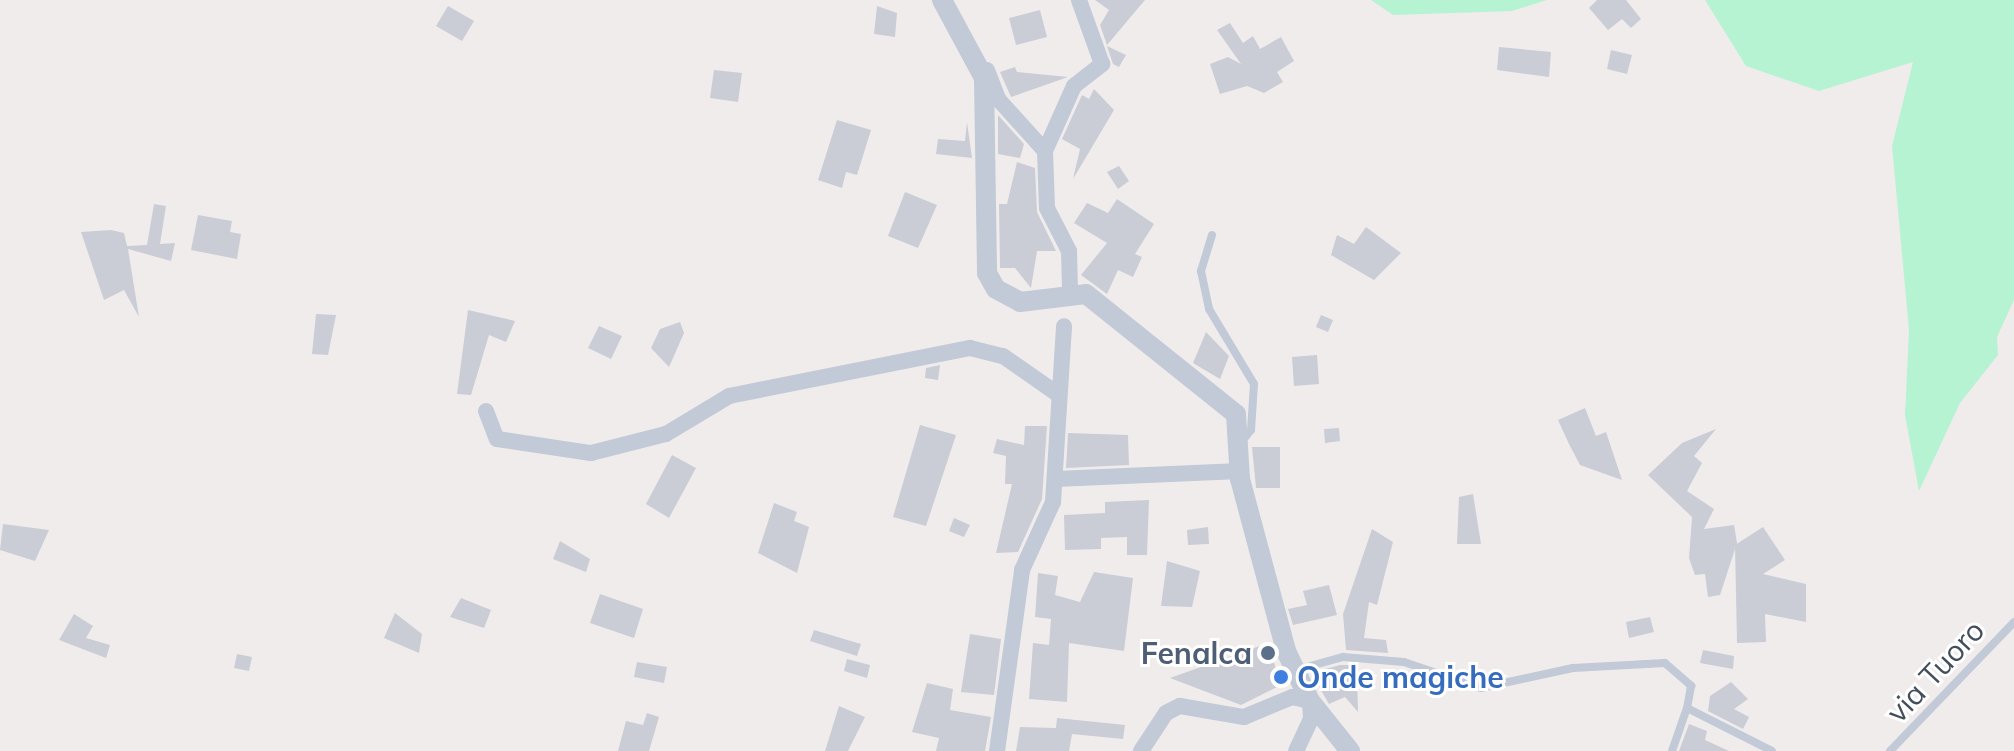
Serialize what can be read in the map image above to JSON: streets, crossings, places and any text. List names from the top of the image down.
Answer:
{
  "streets": {
    "lane": ["via Tuoro"]
  },
  "places": ["Fenalca", "Onde magiche"]
}
